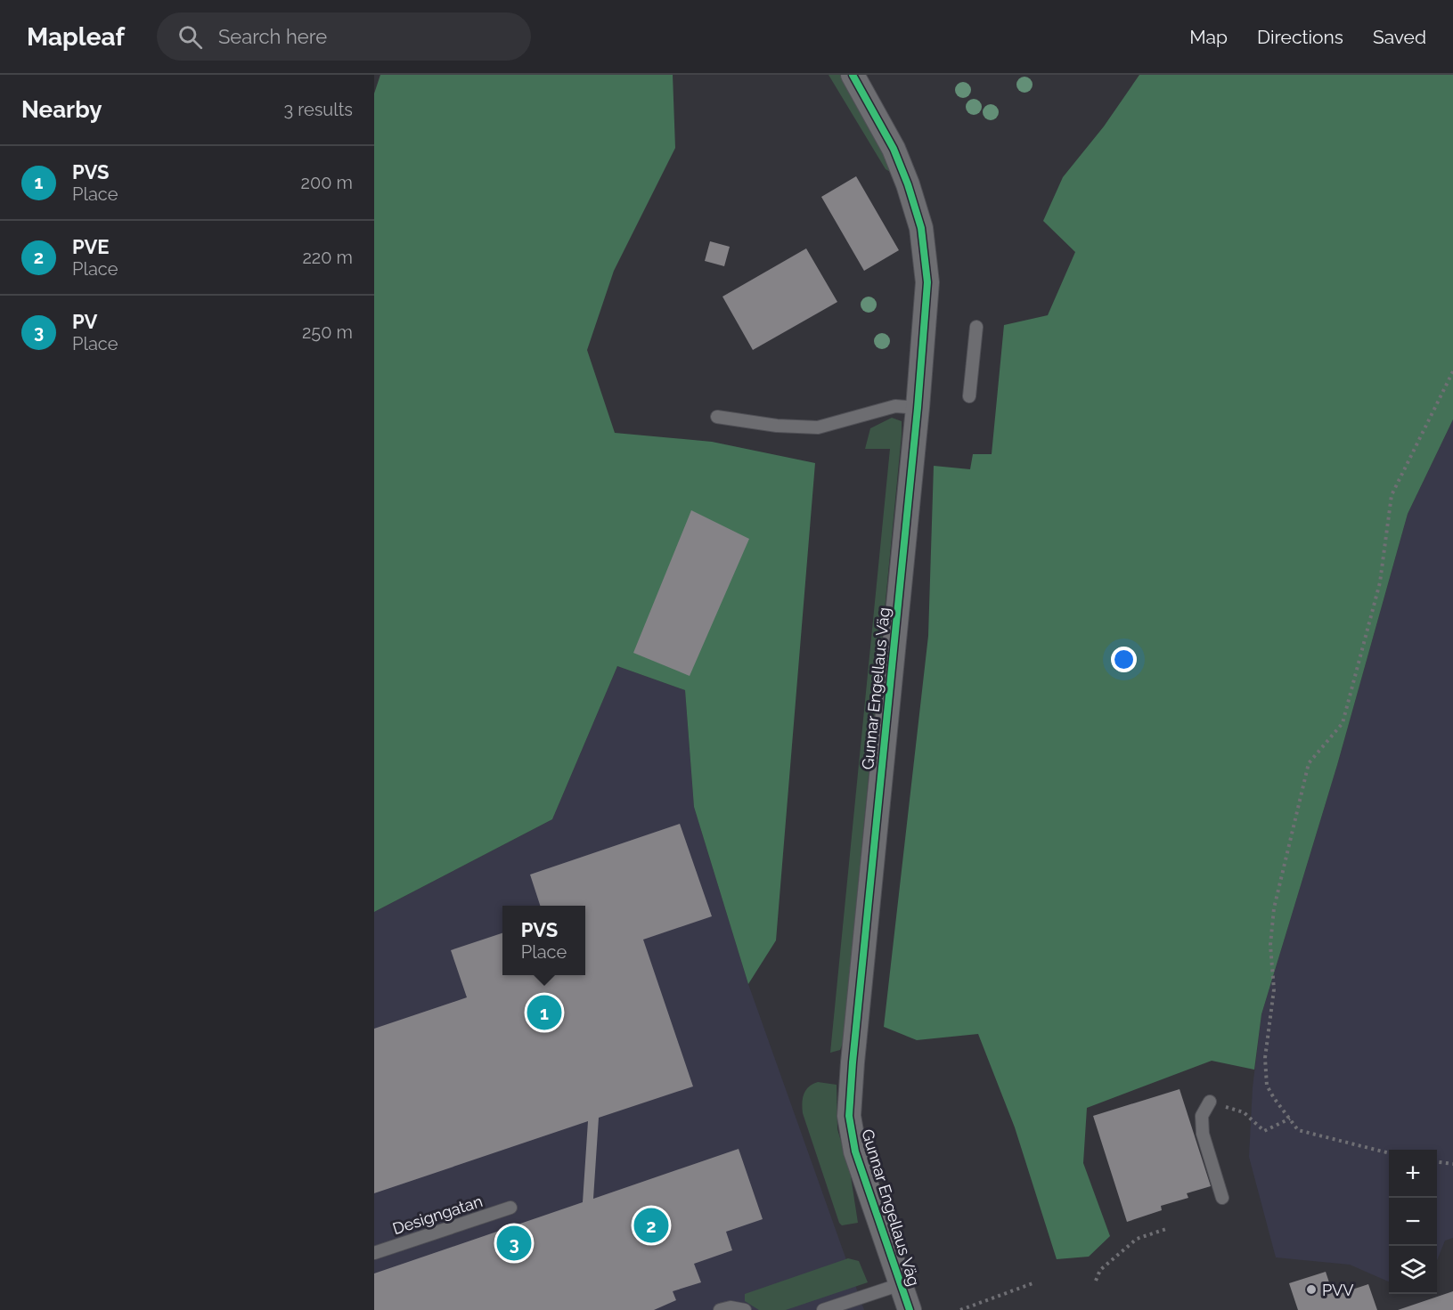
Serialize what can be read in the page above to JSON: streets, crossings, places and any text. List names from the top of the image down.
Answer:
{
  "streets": {
    "street": ["Gunnar Engellaus Väg"],
    "lane": ["Designgatan"]
  },
  "places": ["PVV"],
  "page": {
    "header": "Mapleaf",
    "search": "Search here",
    "nav": ["Map", "Directions", "Saved"],
    "heading": ["Nearby", "3 results"],
    "list": [
      {
        "mark": "1",
        "name": "PVS",
        "note": "Place",
        "value": "200 m"
      },
      {
        "mark": "2",
        "name": "PVE",
        "note": "Place",
        "value": "220 m"
      },
      {
        "mark": "3",
        "name": "PV",
        "note": "Place",
        "value": "250 m"
      }
    ],
    "popup": ["PVS", "Place"],
    "pins": ["1", "2", "3"],
    "map_buttons": ["+", "−"]
  }
}
